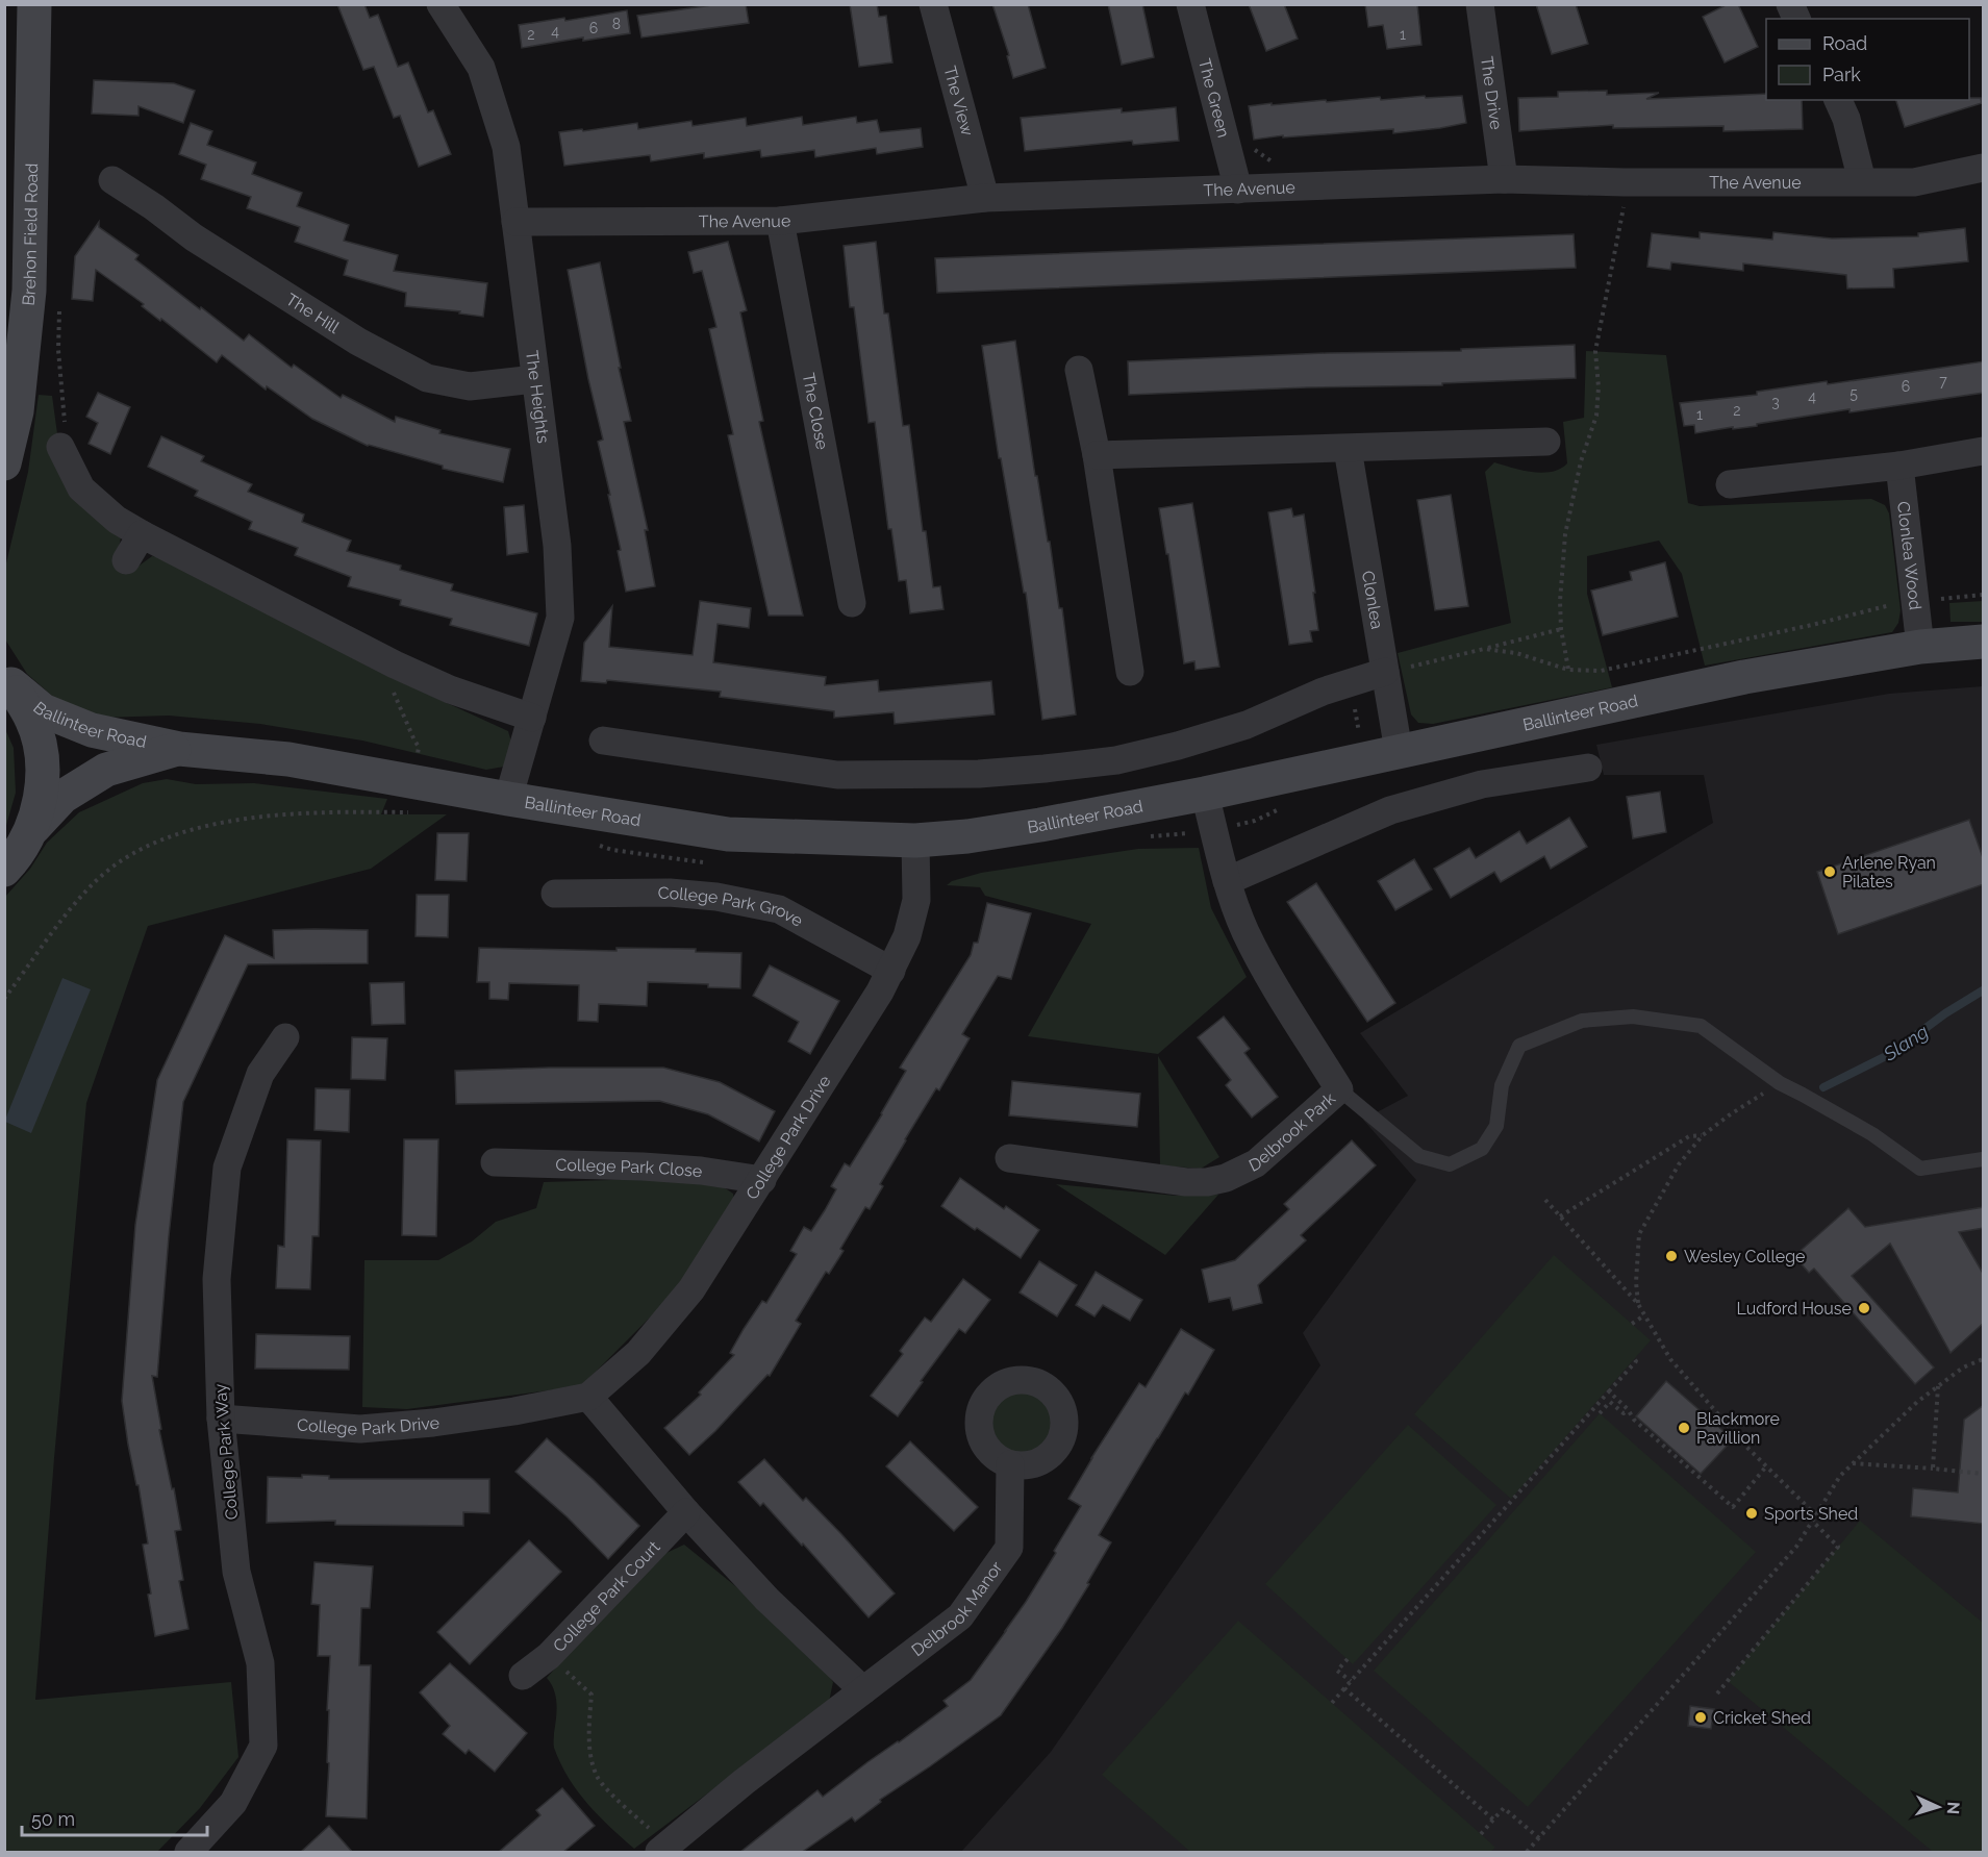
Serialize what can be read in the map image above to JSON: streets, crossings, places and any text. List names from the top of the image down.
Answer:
{
  "streets": {
    "main road": ["Brehon Field Road", "Ballinteer Road"],
    "street": [
      "The Drive",
      "The Green",
      "The View",
      "The Avenue",
      "The Hill",
      "The Heights",
      "The Close",
      "Clonlea Wood",
      "Clonlea",
      "College Park Grove",
      "Delbrook Park",
      "College Park Drive",
      "College Park Close",
      "College Park Way",
      "College Park Court",
      "Delbrook Manor"
    ]
  },
  "crossings": [
    ["The Drive", "The Avenue"],
    ["The Green", "The Avenue"],
    ["The View", "The Avenue"],
    ["The Avenue", "The Heights"],
    ["The Avenue", "The Close"],
    ["The Hill", "The Heights"],
    ["The Heights", "Ballinteer Road"],
    ["Clonlea Wood", "Ballinteer Road"],
    ["Clonlea", "Ballinteer Road"],
    ["Ballinteer Road", "Delbrook Park"],
    ["Ballinteer Road", "College Park Drive"],
    ["College Park Grove", "College Park Drive"],
    ["College Park Drive", "College Park Close"],
    ["College Park Drive", "College Park Way"]
  ],
  "water": ["Slang"],
  "places": [
    "Arlene Ryan Pilates",
    "Wesley College",
    "Ludford House",
    "Blackmore Pavillion",
    "Sports Shed",
    "Cricket Shed"
  ],
  "house_numbers": [
    "8",
    "6",
    "4",
    "2",
    "1",
    "7",
    "6",
    "5",
    "4",
    "3",
    "2",
    "1"
  ],
  "legend": ["Road", "Park"],
  "scale_bar": "50 m",
  "north": "right"
}
